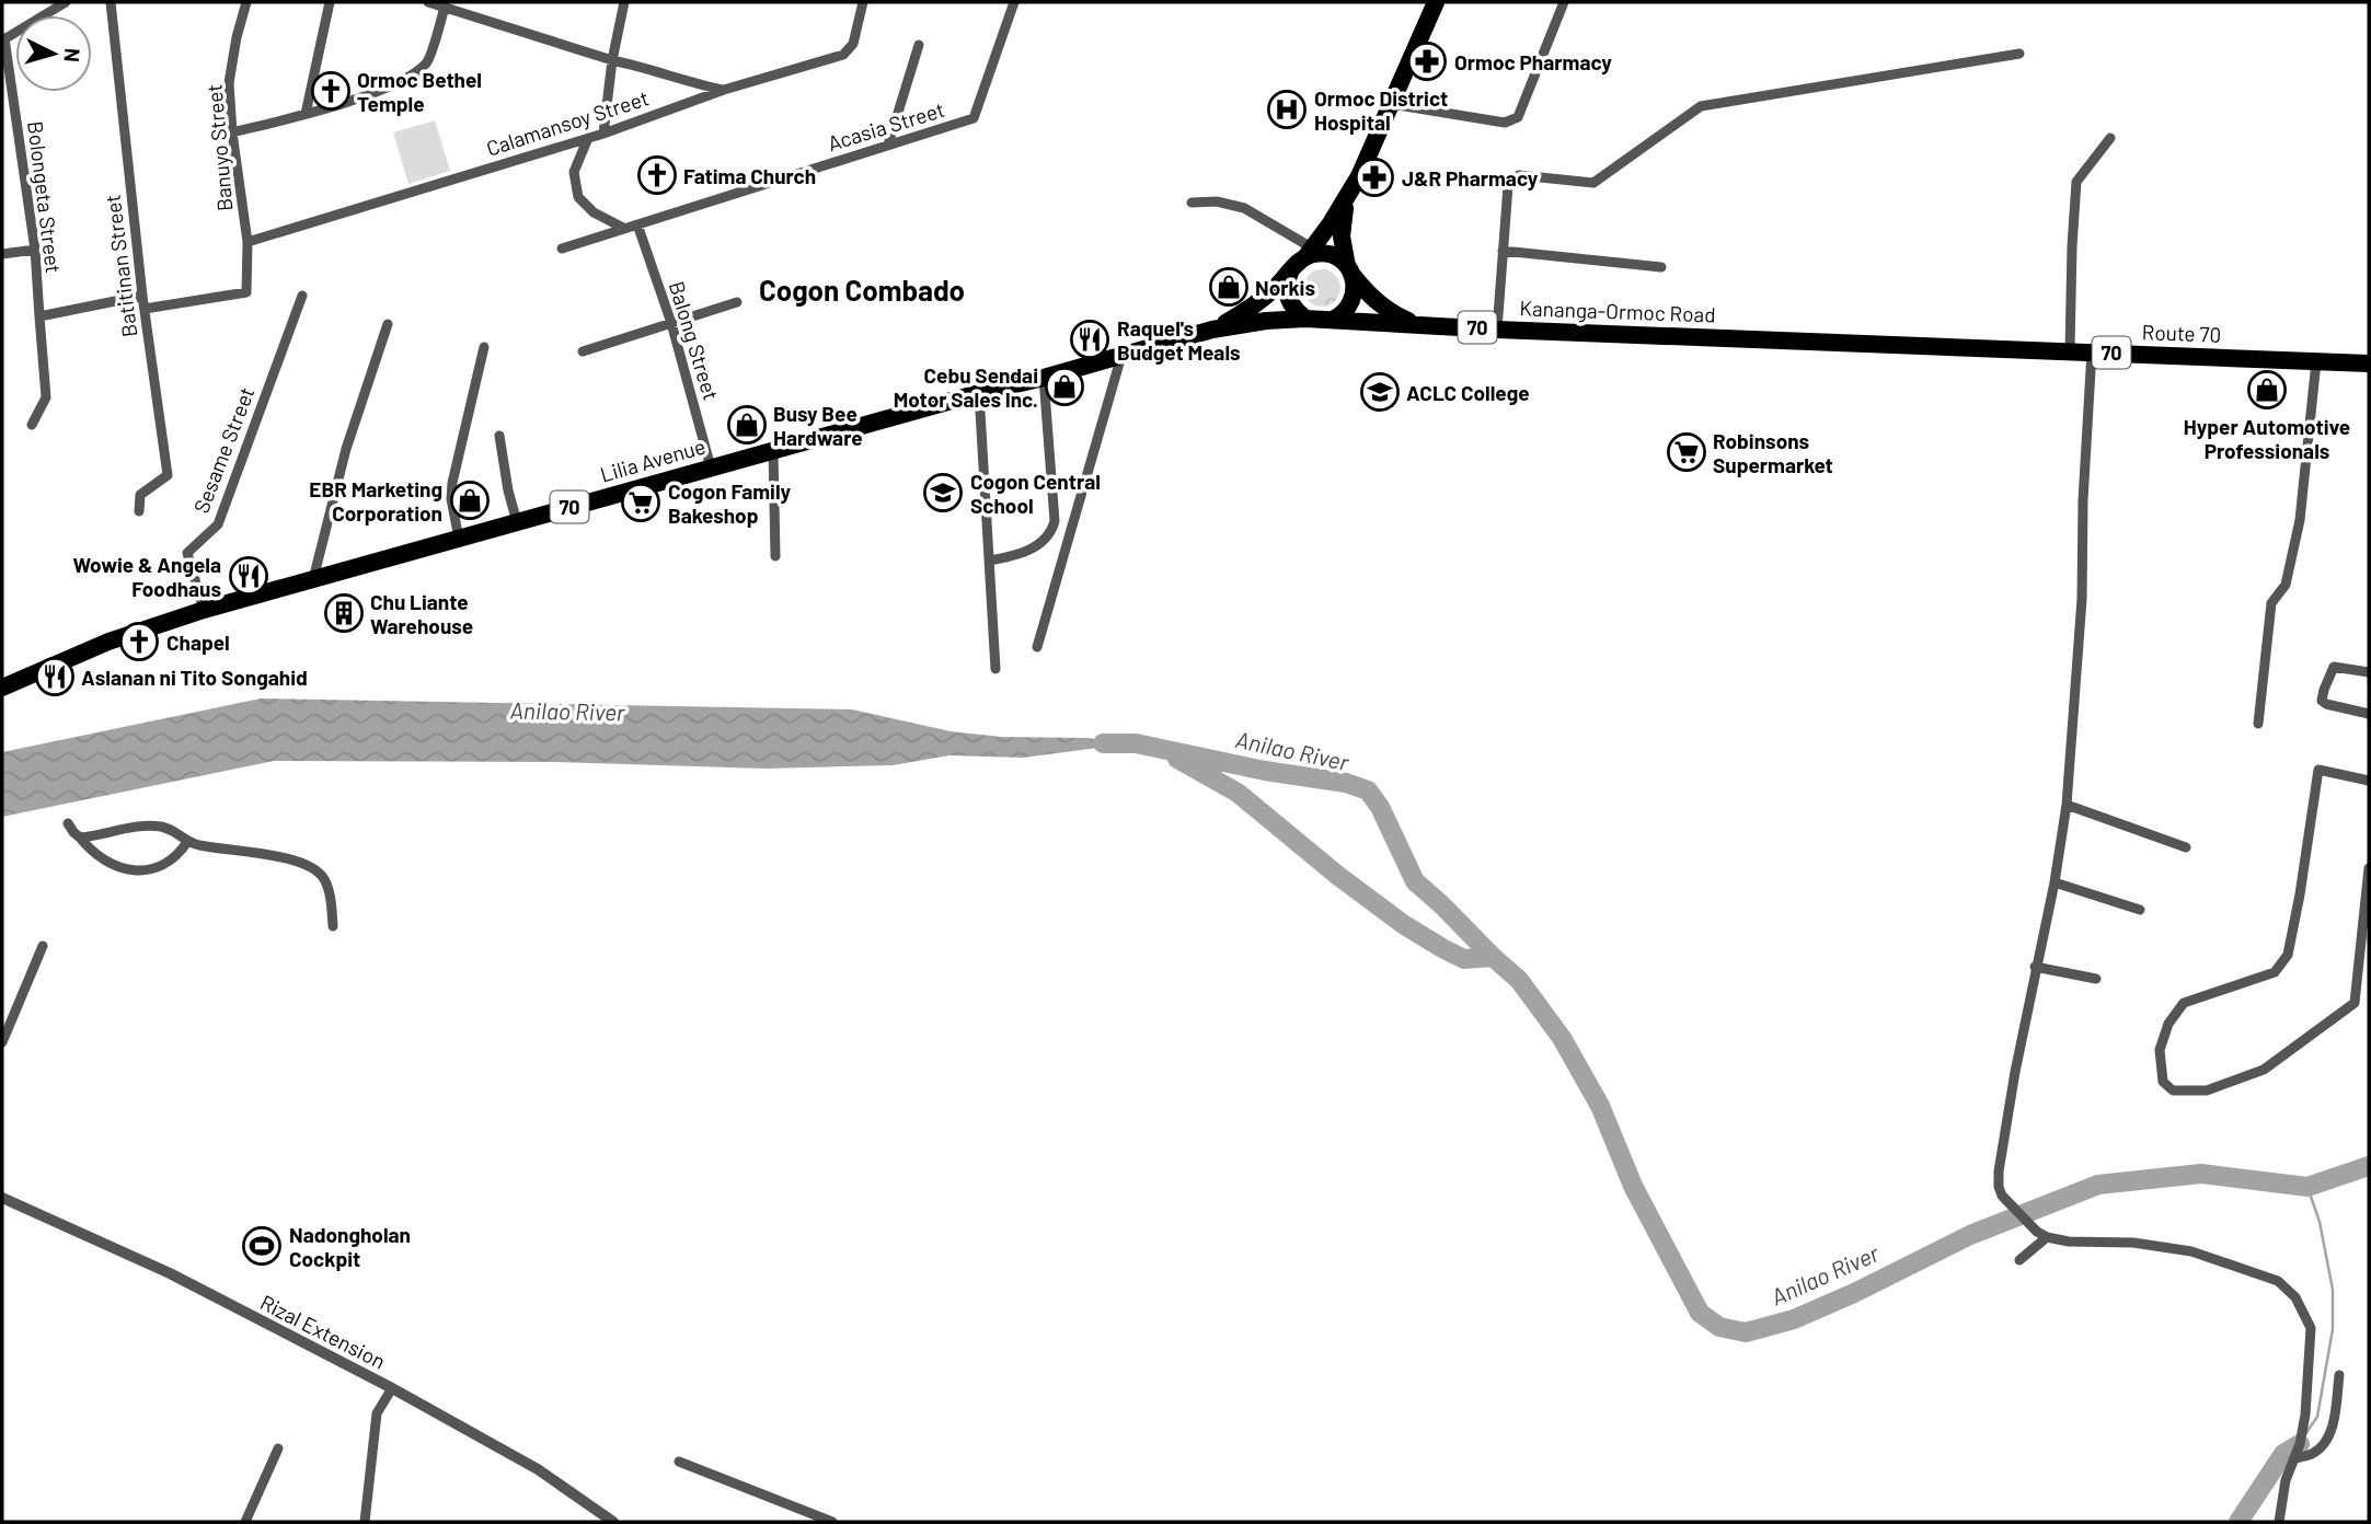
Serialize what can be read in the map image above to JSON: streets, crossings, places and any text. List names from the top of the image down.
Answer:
{
  "streets": {
    "highway": [
      "Kananga-Ormoc Road",
      "70",
      "Route 70",
      "Lilia Avenue"
    ],
    "street": [
      "Calamansoy Street",
      "Acasia Street",
      "Banuyo Street",
      "Bolongeta Street",
      "Batitinan Street",
      "Balong Street",
      "Sesame Street",
      "Rizal Extension"
    ]
  },
  "crossings": [
    ["Calamansoy Street", "Banuyo Street"],
    ["Acasia Street", "Balong Street"],
    ["Banuyo Street", "Batitinan Street"],
    ["Kananga-Ormoc Road", "70"],
    ["Kananga-Ormoc Road", "Route 70"],
    ["70", "Lilia Avenue"],
    ["Balong Street", "Lilia Avenue"],
    ["Sesame Street", "Lilia Avenue"]
  ],
  "districts": ["Cogon Combado"],
  "water": ["Anilao River"],
  "places": {
    "pharmacy": ["Ormoc Pharmacy", "J&R Pharmacy"],
    "church": ["Ormoc Bethel Temple", "Fatima Church", "Chapel"],
    "hospital": ["Ormoc District Hospital"],
    "shop": [
      "Norkis",
      "Cebu Sendai Motor Sales Inc.",
      "Hyper Automotive Professionals",
      "Busy Bee Hardware",
      "EBR Marketing Corporation"
    ],
    "restaurant": ["Raquel's Budget Meals", "Wowie & Angela Foodhaus", "Aslanan ni Tito Songahid"],
    "school or university": ["ACLC College", "Cogon Central School"],
    "supermarket": ["Robinsons Supermarket", "Cogon Family Bakeshop"],
    "building": ["Chu Liante Warehouse"],
    "sports": ["Nadongholan Cockpit"]
  },
  "north": "right"
}
